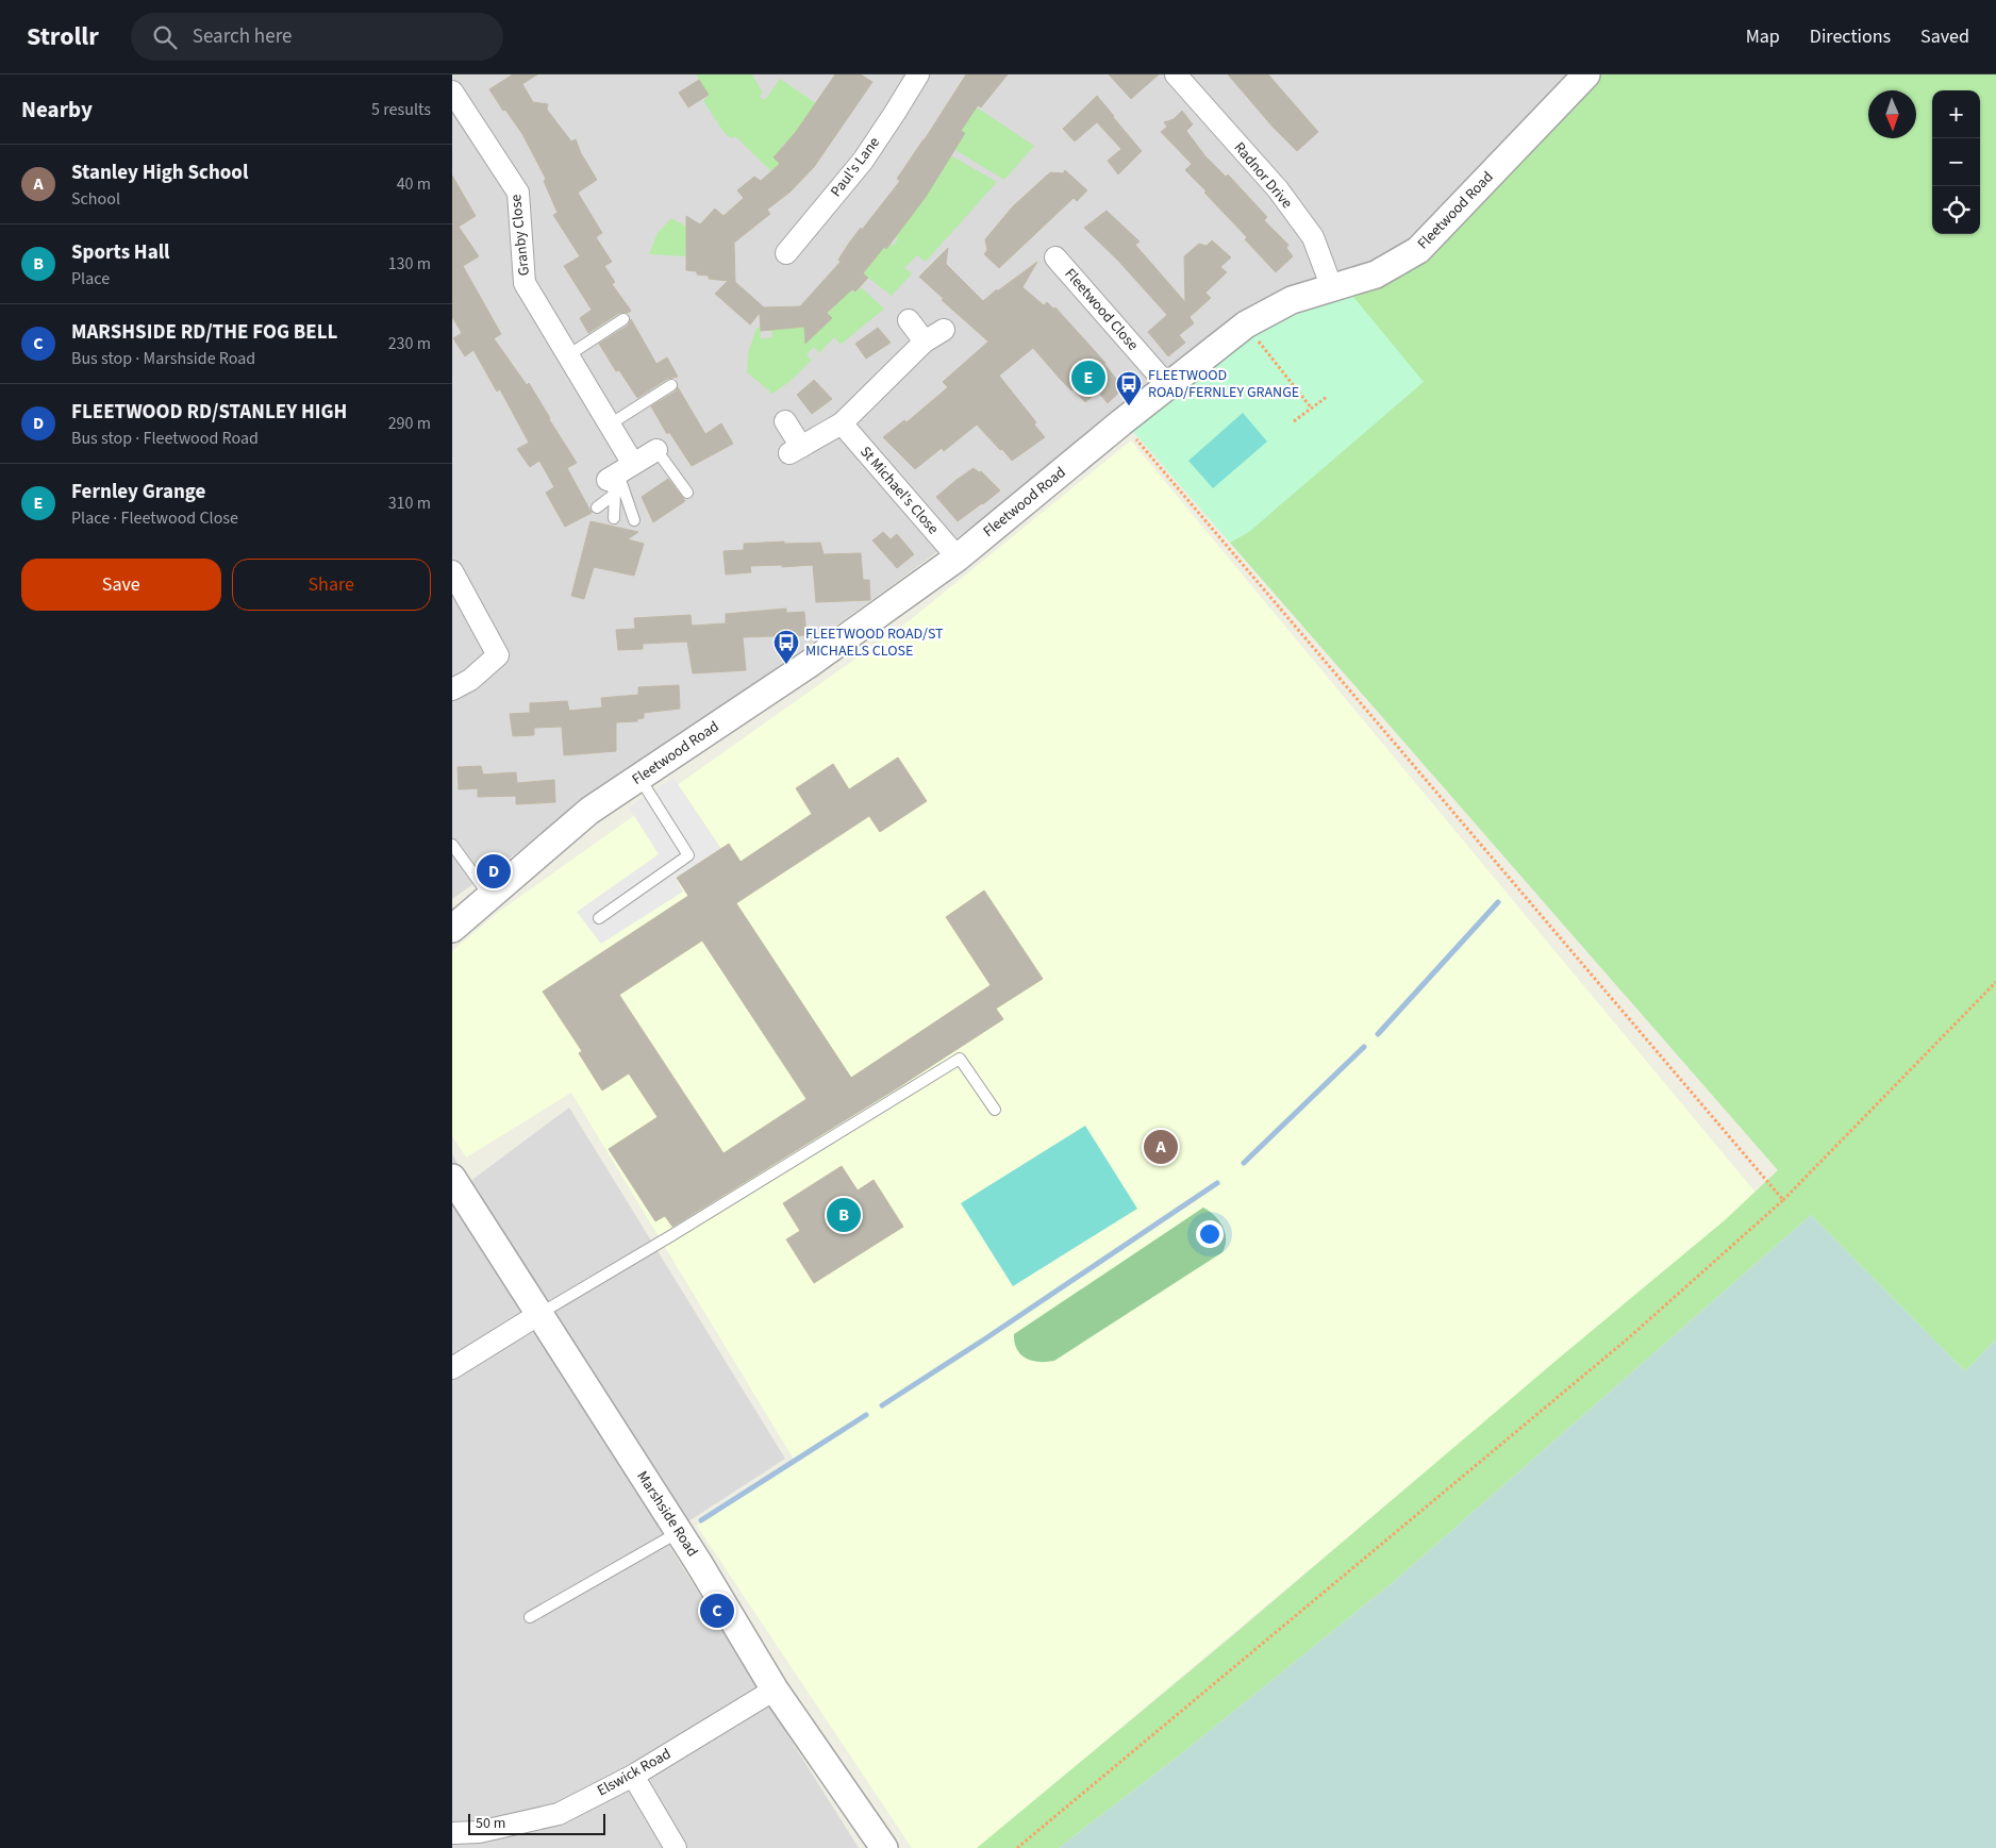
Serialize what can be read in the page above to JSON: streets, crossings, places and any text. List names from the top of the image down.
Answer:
{
  "streets": {
    "street": [
      "Paul's Lane",
      "Radnor Drive",
      "Fleetwood Road",
      "Granby Close",
      "Fleetwood Close",
      "St Michael's Close",
      "Marshside Road",
      "Elswick Road"
    ]
  },
  "crossings": [
    ["Radnor Drive", "Fleetwood Road"],
    ["Fleetwood Road", "Fleetwood Close"],
    ["Fleetwood Road", "St Michael's Close"],
    ["Marshside Road", "Elswick Road"]
  ],
  "places": {
    "bus stop": ["FLEETWOOD ROAD/FERNLEY GRANGE", "FLEETWOOD ROAD/ST MICHAELS CLOSE"]
  },
  "scale_bar": "50 m",
  "north": "bottom",
  "page": {
    "header": "Strollr",
    "search": "Search here",
    "nav": ["Map", "Directions", "Saved"],
    "heading": ["Nearby", "5 results"],
    "map_buttons": ["+", "−"],
    "list": [
      {
        "mark": "A",
        "name": "Stanley High School",
        "note": "School",
        "value": "40 m"
      },
      {
        "mark": "B",
        "name": "Sports Hall",
        "note": "Place",
        "value": "130 m"
      },
      {
        "mark": "C",
        "name": "MARSHSIDE RD/THE FOG BELL",
        "note": "Bus stop · Marshside Road",
        "value": "230 m"
      },
      {
        "mark": "D",
        "name": "FLEETWOOD RD/STANLEY HIGH",
        "note": "Bus stop · Fleetwood Road",
        "value": "290 m"
      },
      {
        "mark": "E",
        "name": "Fernley Grange",
        "note": "Place · Fleetwood Close",
        "value": "310 m"
      }
    ],
    "pins": [
      "E",
      "D",
      "A",
      "B",
      "C"
    ],
    "buttons": ["Save", "Share"],
    "scale": "50 m"
  }
}
